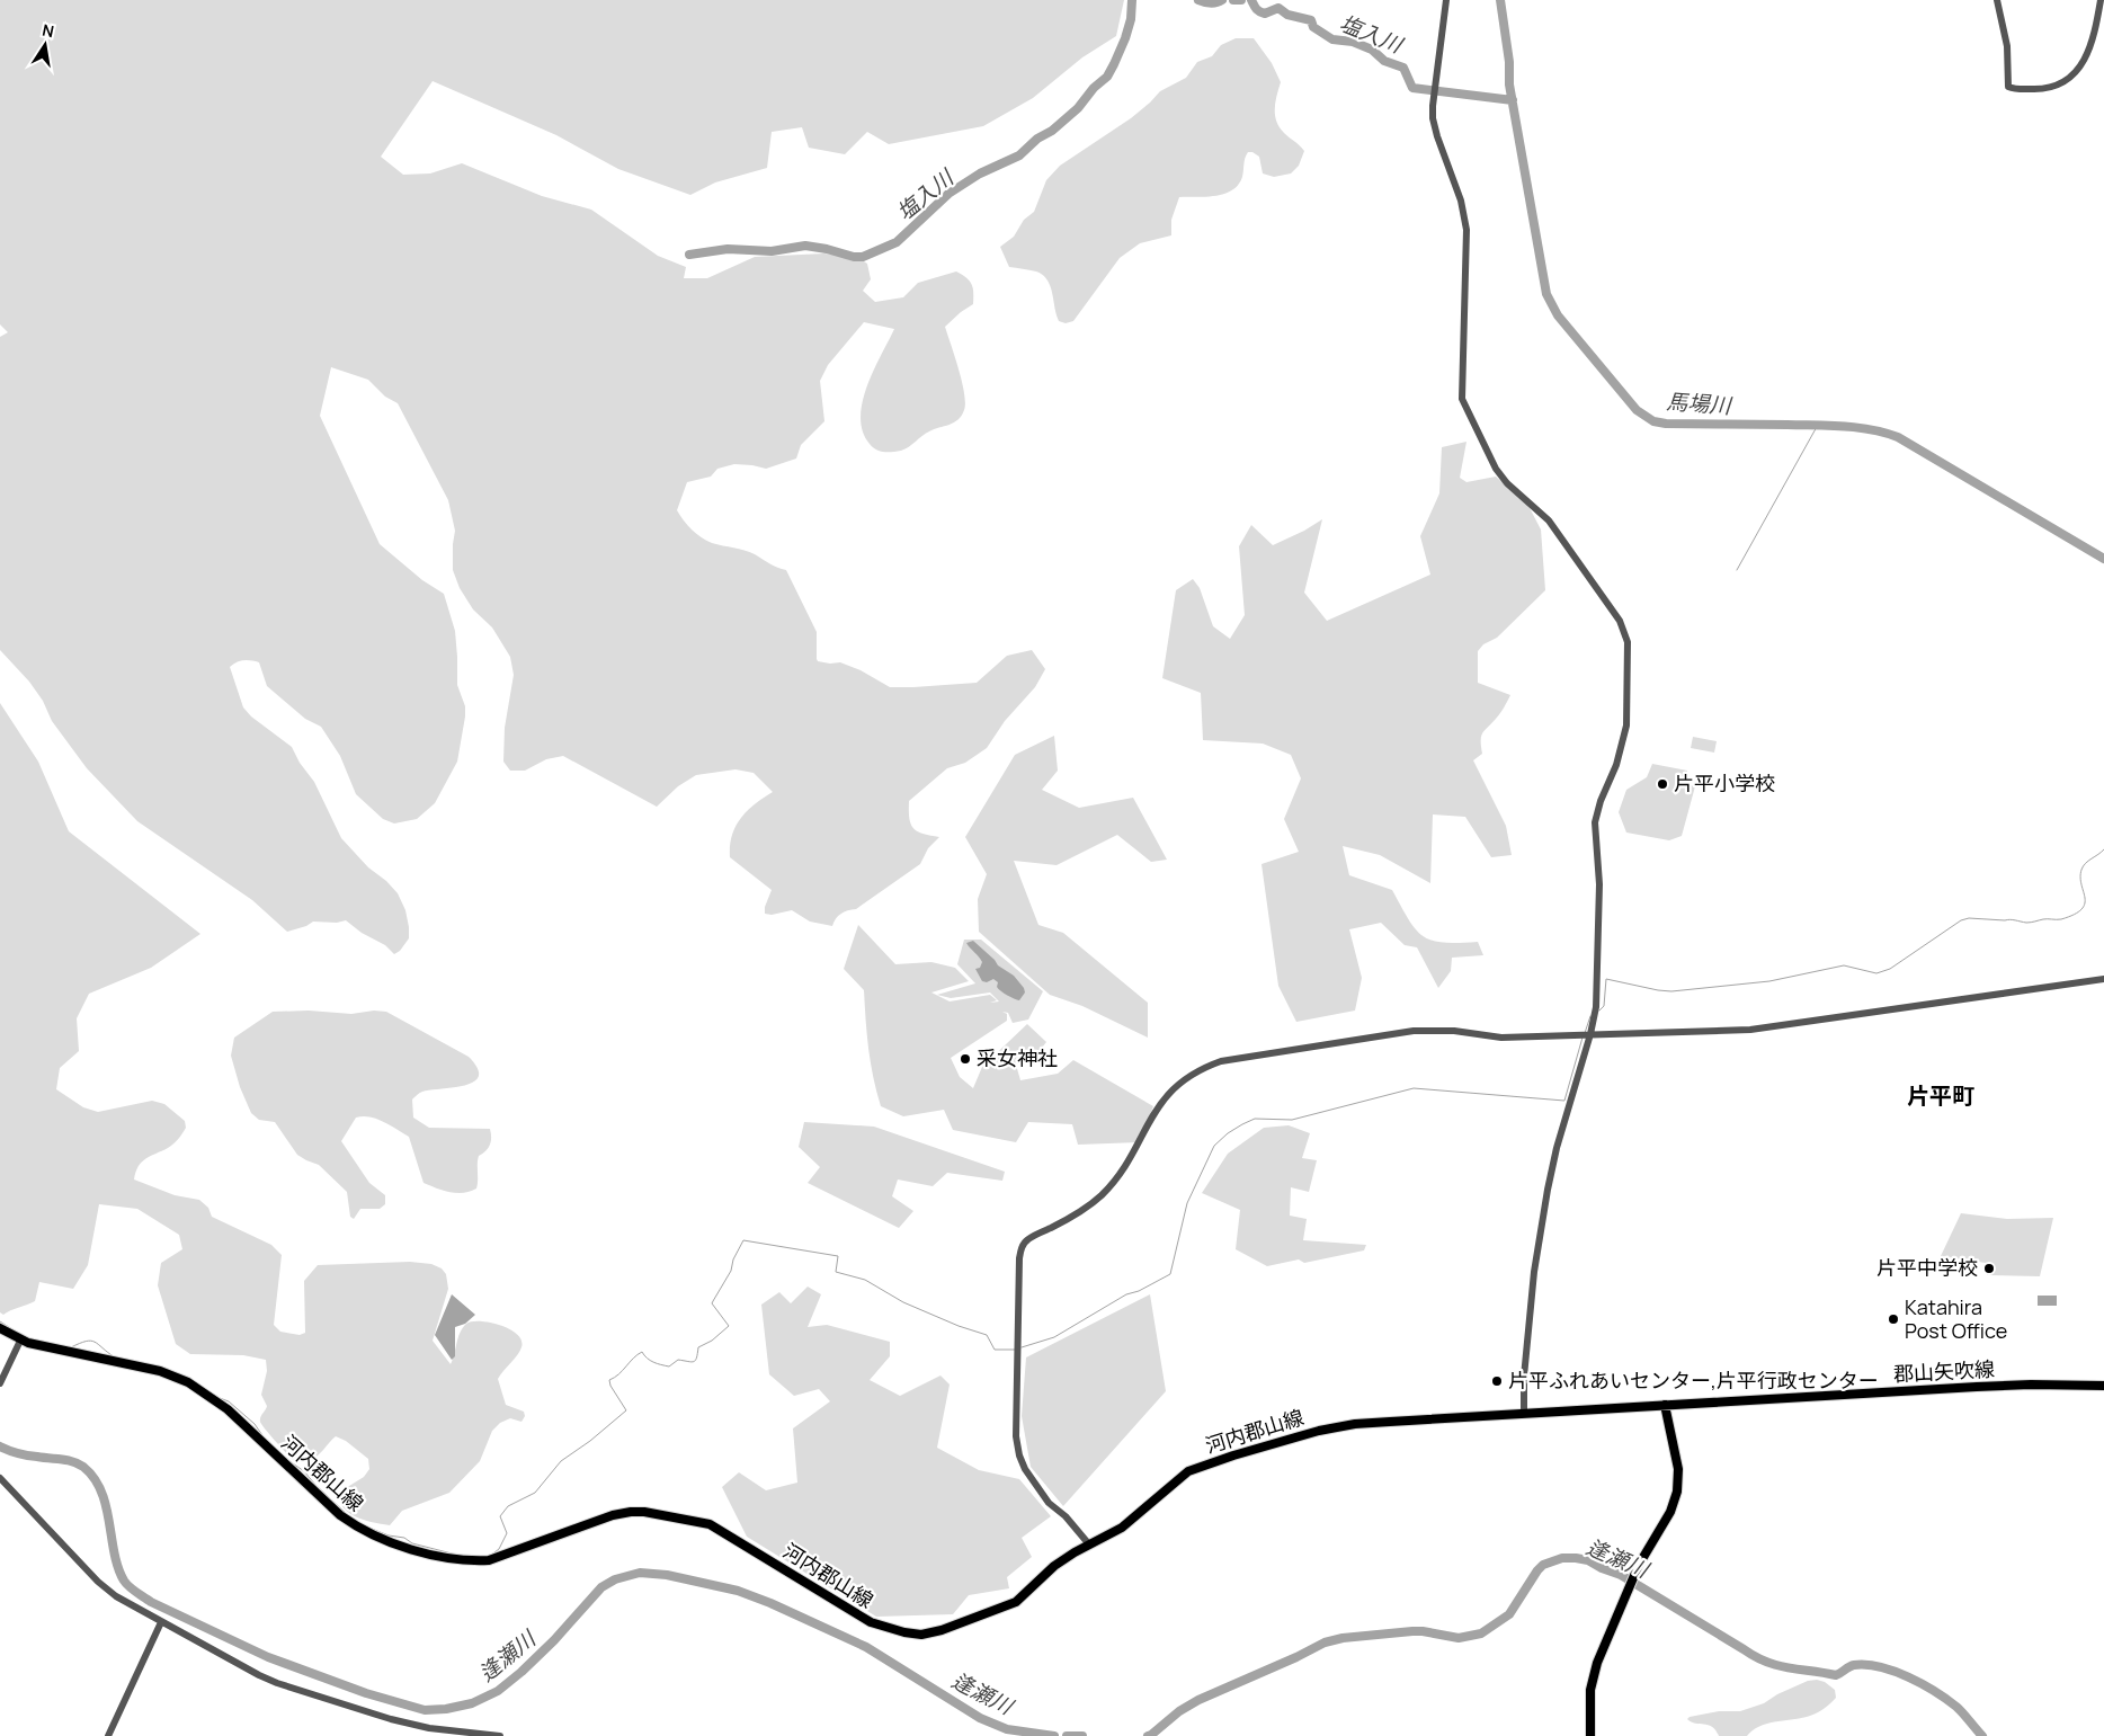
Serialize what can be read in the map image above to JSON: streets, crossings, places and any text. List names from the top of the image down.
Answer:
{
  "streets": {
    "main road": ["郡山矢吹線", "河内郡山線"]
  },
  "crossings": [
    ["郡山矢吹線", "河内郡山線"]
  ],
  "districts": ["片平町"],
  "water": ["塩入川", "馬場川", "逢瀬川"],
  "places": [
    "片平小学校",
    "采女神社",
    "片平中学校",
    "Katahira Post Office",
    "片平ふれあいセンター,片平行政センター"
  ],
  "north": "top"
}
